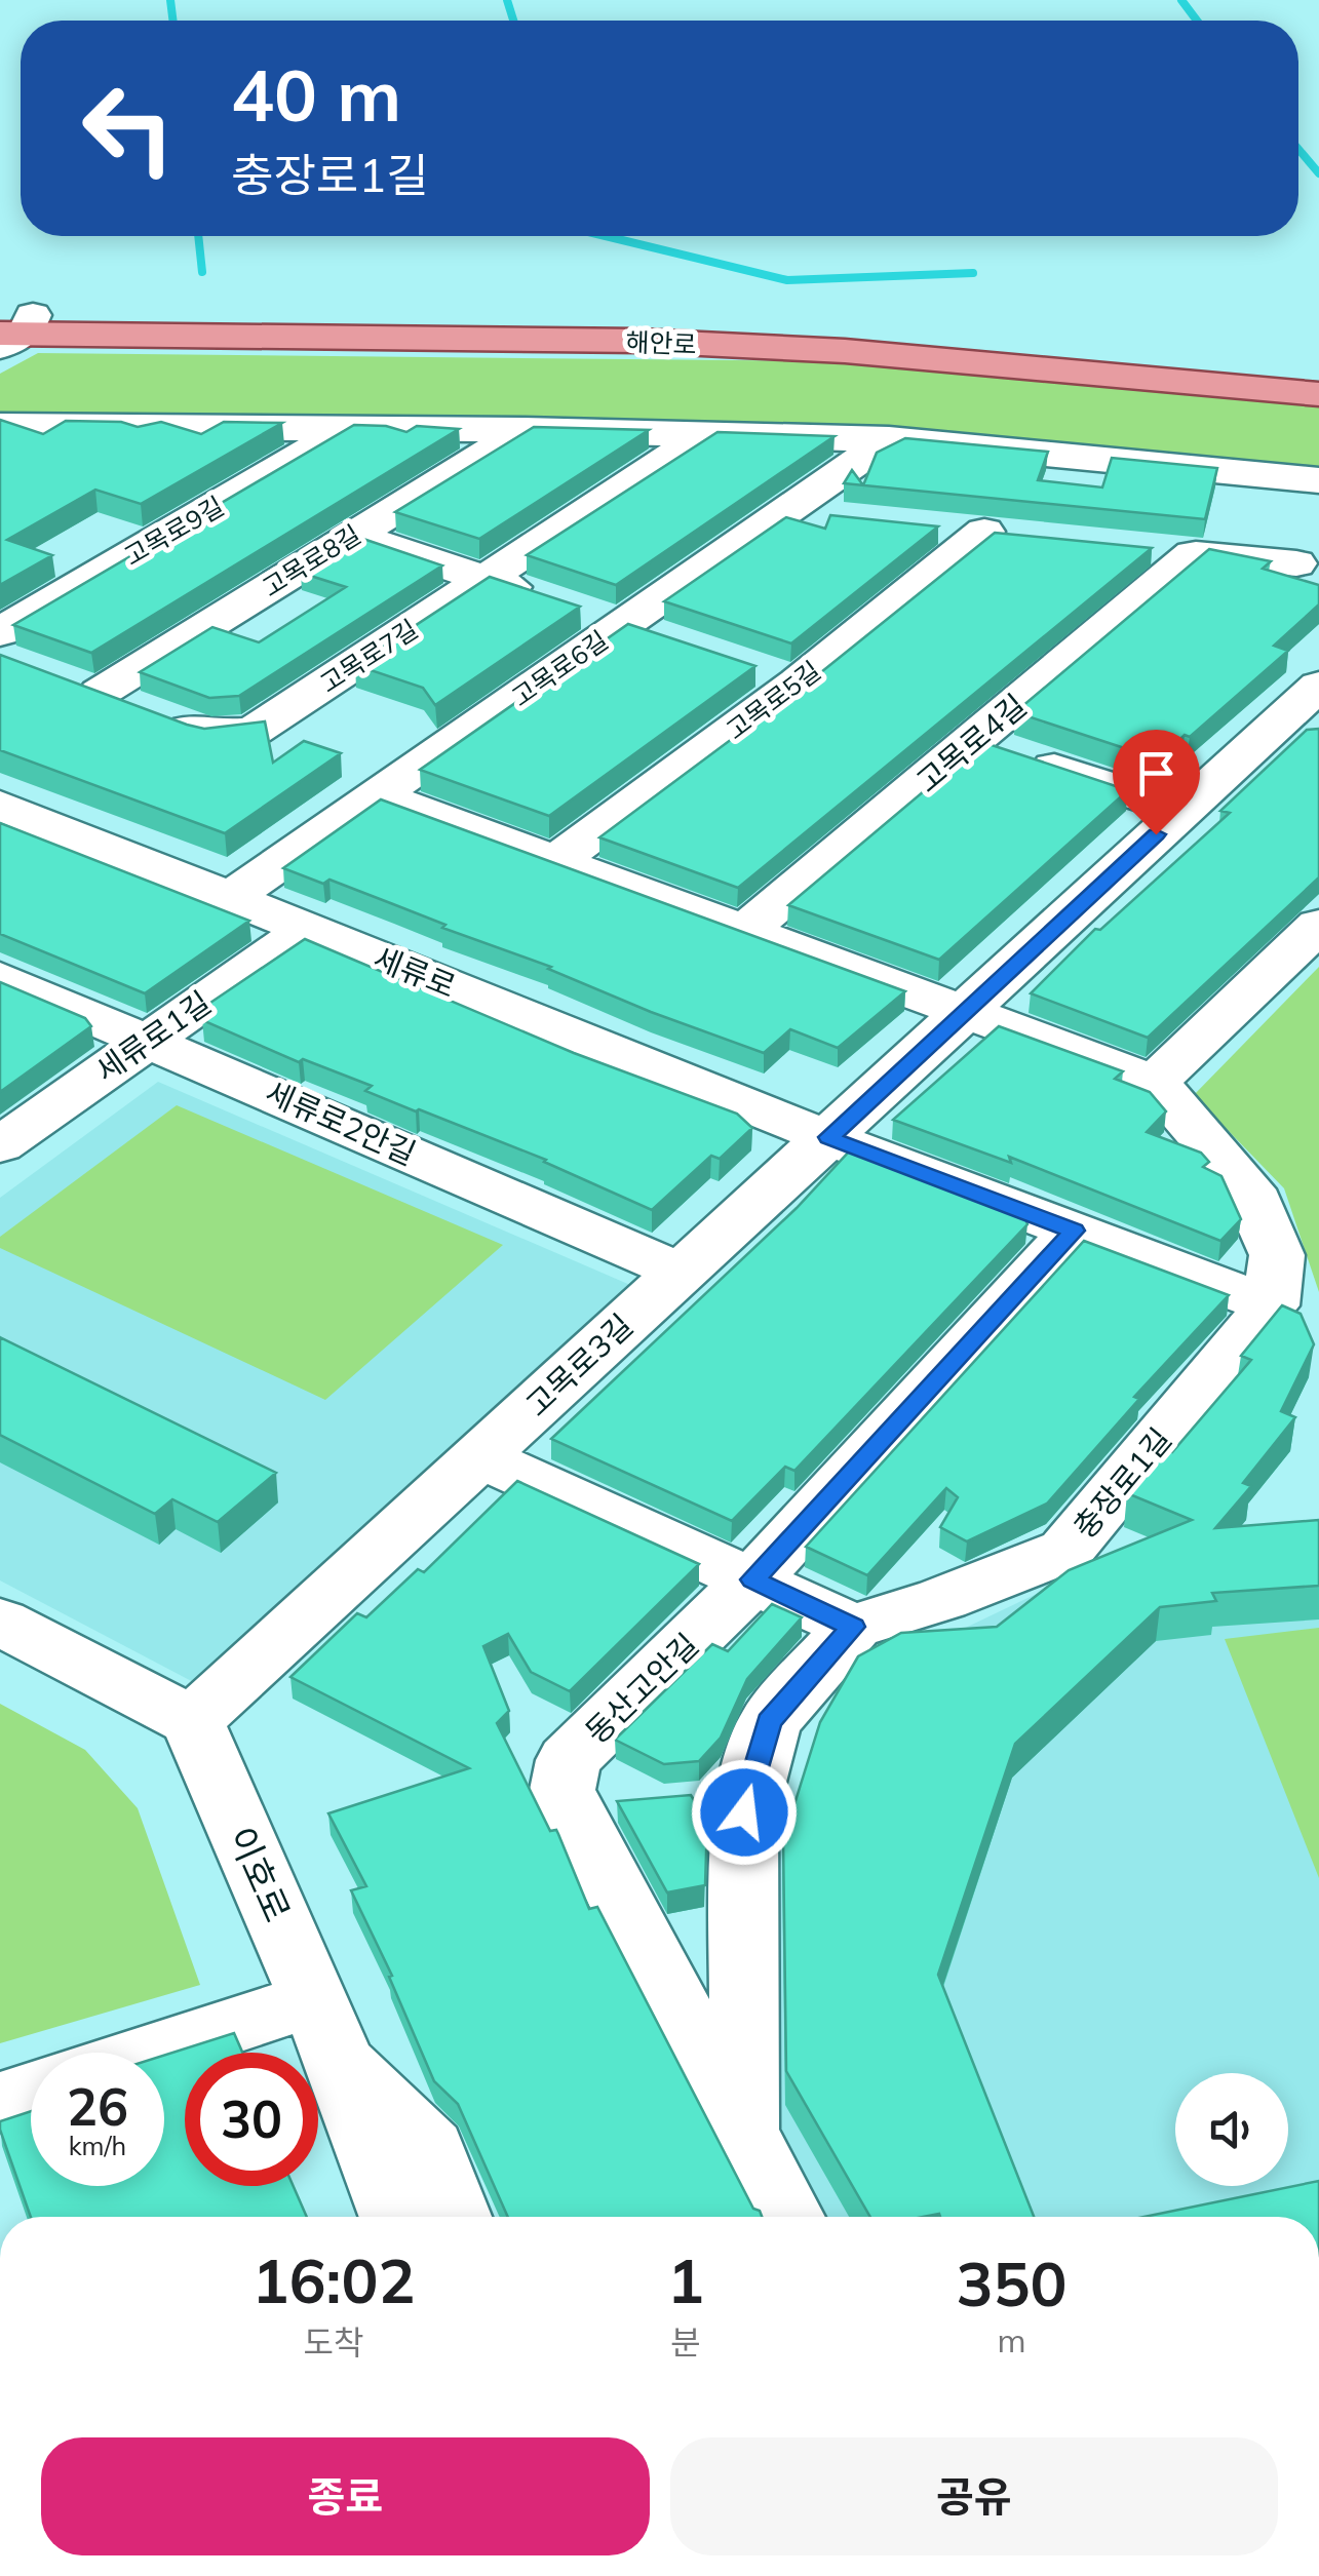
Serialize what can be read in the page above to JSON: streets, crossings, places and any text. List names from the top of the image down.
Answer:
{
  "streets": {
    "main road": ["해안로"],
    "street": [
      "고목로9길",
      "고목로8길",
      "고목로7길",
      "고목로6길",
      "고목로5길",
      "고목로4길",
      "세류로",
      "세류로1길",
      "세류로2안길",
      "고목로3길",
      "충장로1길",
      "동산고안길",
      "이호로"
    ]
  },
  "crossings": [
    ["고목로8길", "고목로7길"],
    ["고목로6길", "세류로"],
    ["세류로", "세류로1길"],
    ["세류로", "고목로3길"],
    ["세류로1길", "세류로2안길"],
    ["세류로2안길", "고목로3길"],
    ["고목로3길", "이호로"]
  ],
  "page": {
    "turn": ["40 m", "충장로1길"],
    "speed": "26 km/h",
    "limit": "30",
    "eta": [
      "16:02",
      "도착",
      "1",
      "분",
      "350",
      "m"
    ],
    "buttons": ["종료", "공유"]
  }
}
